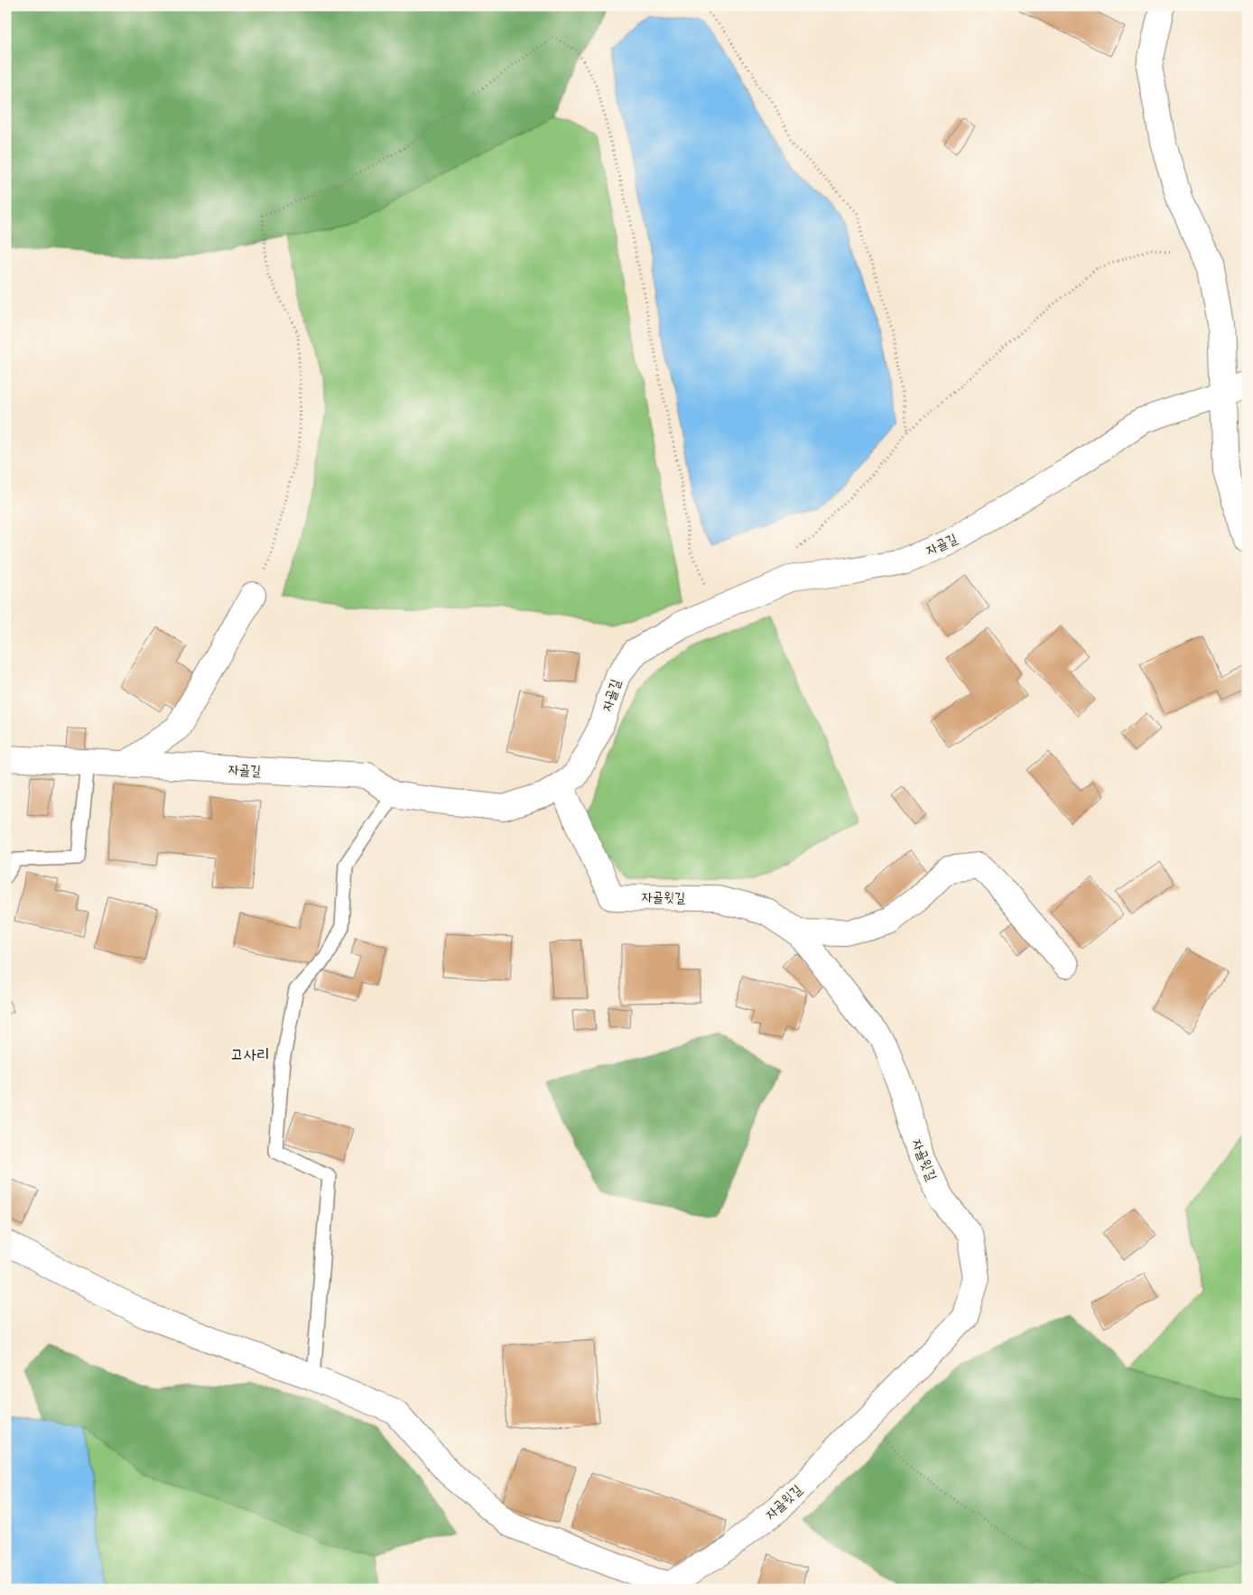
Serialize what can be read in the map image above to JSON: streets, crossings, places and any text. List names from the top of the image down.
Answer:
{
  "streets": {
    "street": ["자골길", "자골윗길"]
  },
  "crossings": [
    ["자골길", "자골윗길"]
  ],
  "districts": ["고사리"]
}
